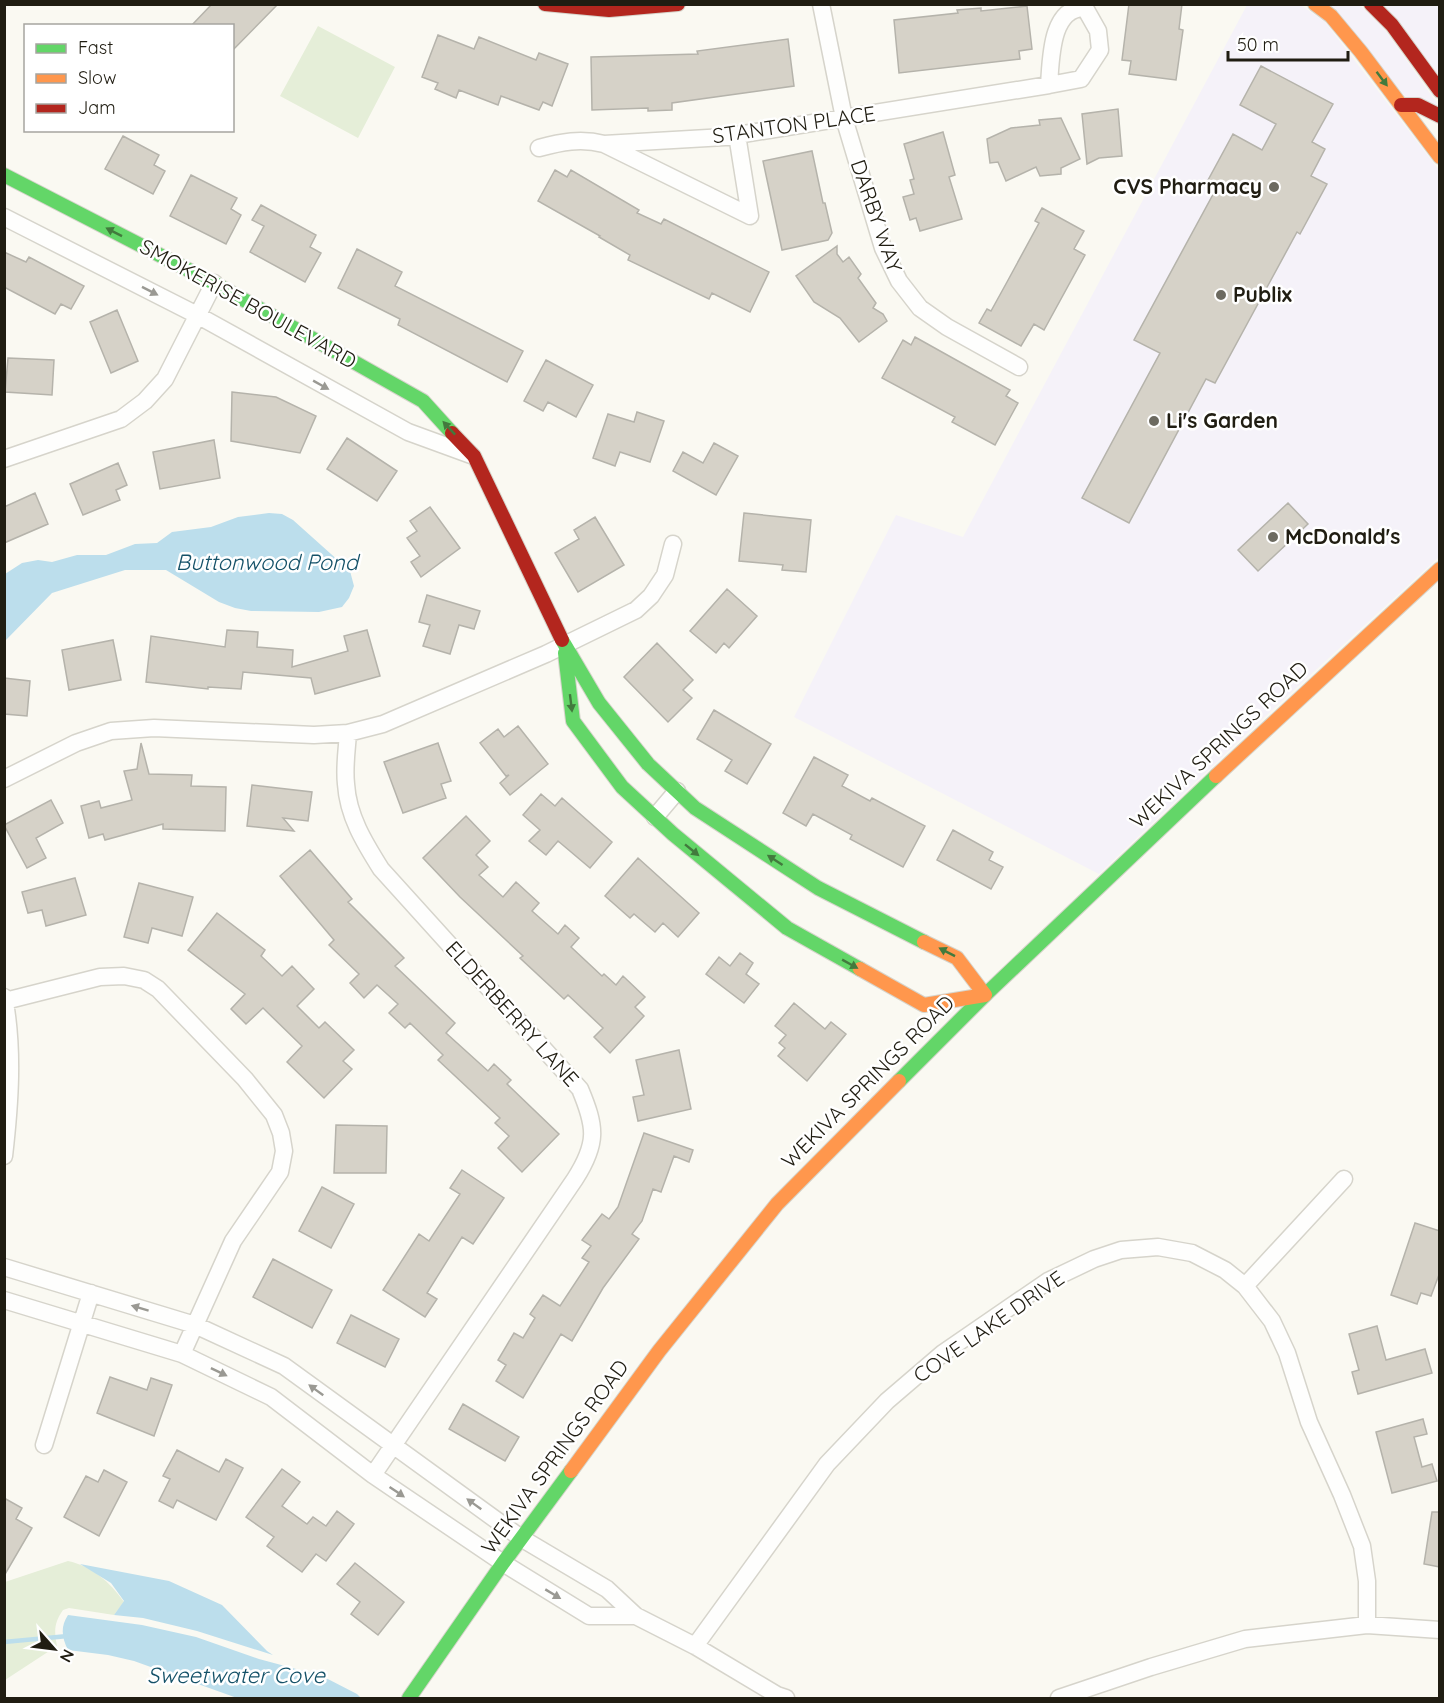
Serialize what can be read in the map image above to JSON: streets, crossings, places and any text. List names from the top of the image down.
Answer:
{
  "streets": {
    "street": [
      "STANTON PLACE",
      "DARBY WAY",
      "SMOKERISE BOULEVARD",
      "WEKIVA SPRINGS ROAD",
      "ELDERBERRY LANE",
      "COVE LAKE DRIVE"
    ]
  },
  "crossings": [
    ["STANTON PLACE", "DARBY WAY"],
    ["SMOKERISE BOULEVARD", "WEKIVA SPRINGS ROAD"]
  ],
  "water": ["Buttonwood Pond", "Sweetwater Cove"],
  "places": [
    "CVS Pharmacy",
    "Publix",
    "Li's Garden",
    "McDonald's"
  ],
  "legend": ["Fast", "Slow", "Jam"],
  "scale_bar": "50 m",
  "north": "bottom right"
}
